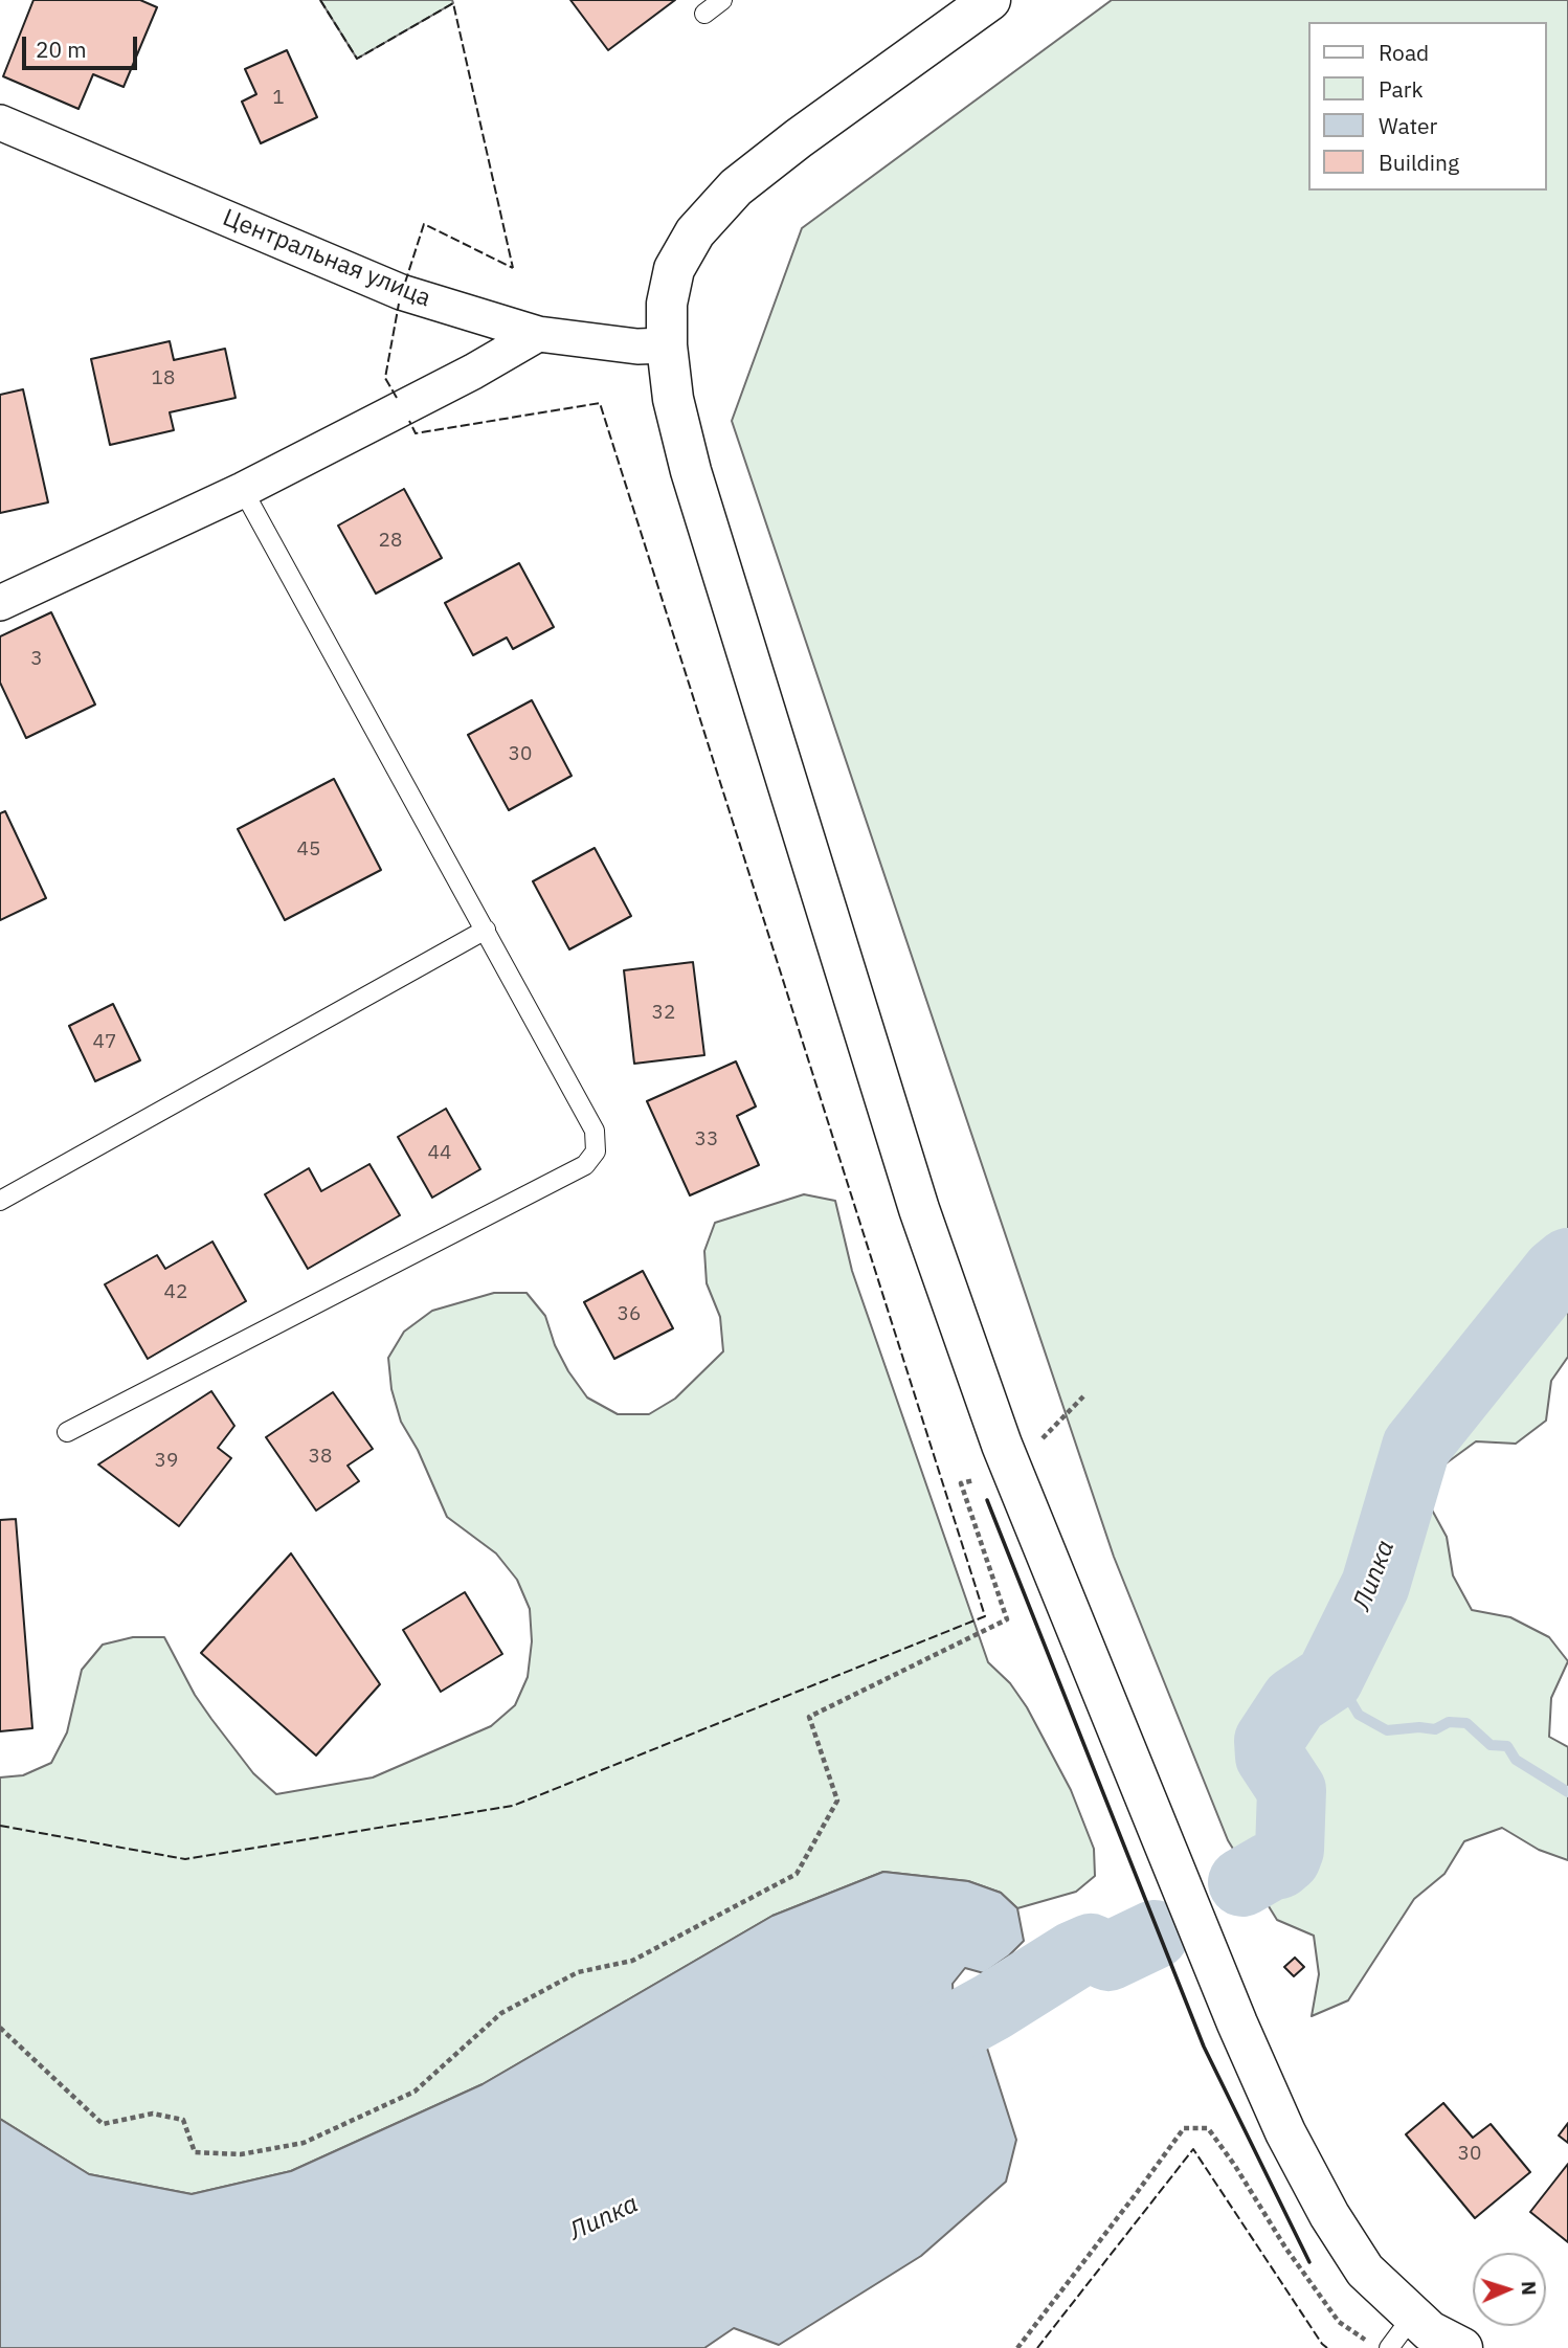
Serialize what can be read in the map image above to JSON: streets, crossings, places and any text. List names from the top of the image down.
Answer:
{
  "streets": {
    "street": ["Центральная улица"]
  },
  "water": ["Липка"],
  "house_numbers": [
    "1",
    "18",
    "28",
    "3",
    "30",
    "45",
    "32",
    "47",
    "33",
    "44",
    "42",
    "36",
    "38",
    "39",
    "30"
  ],
  "legend": [
    "Road",
    "Park",
    "Water",
    "Building"
  ],
  "scale_bar": "20 m",
  "north": "right"
}
